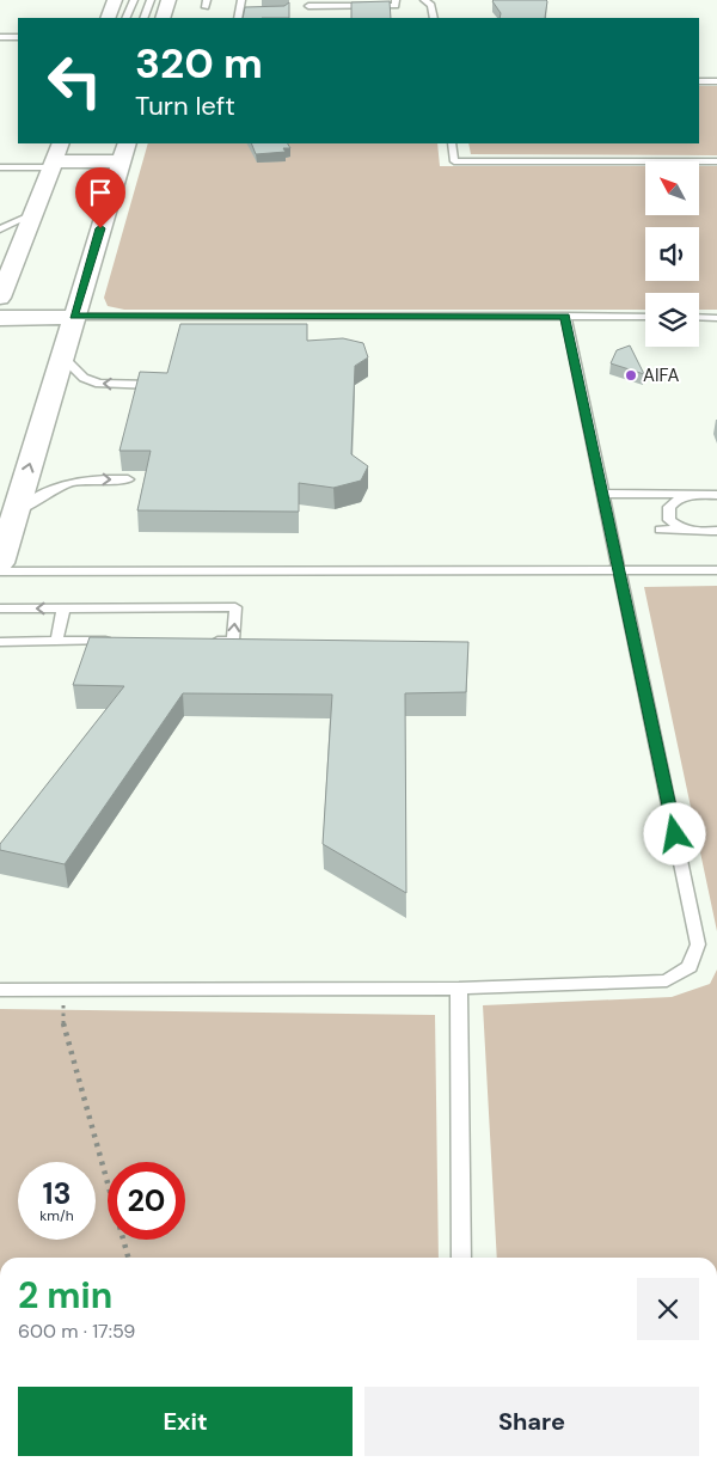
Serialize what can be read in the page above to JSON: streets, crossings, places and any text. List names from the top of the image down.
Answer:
{
  "places": ["AIFA"],
  "north": "top left",
  "page": {
    "turn": ["320 m", "Turn left"],
    "speed": "13 km/h",
    "limit": "20",
    "heading": ["2 min", "600 m · 17:59"],
    "buttons": ["Exit", "Share"]
  }
}
